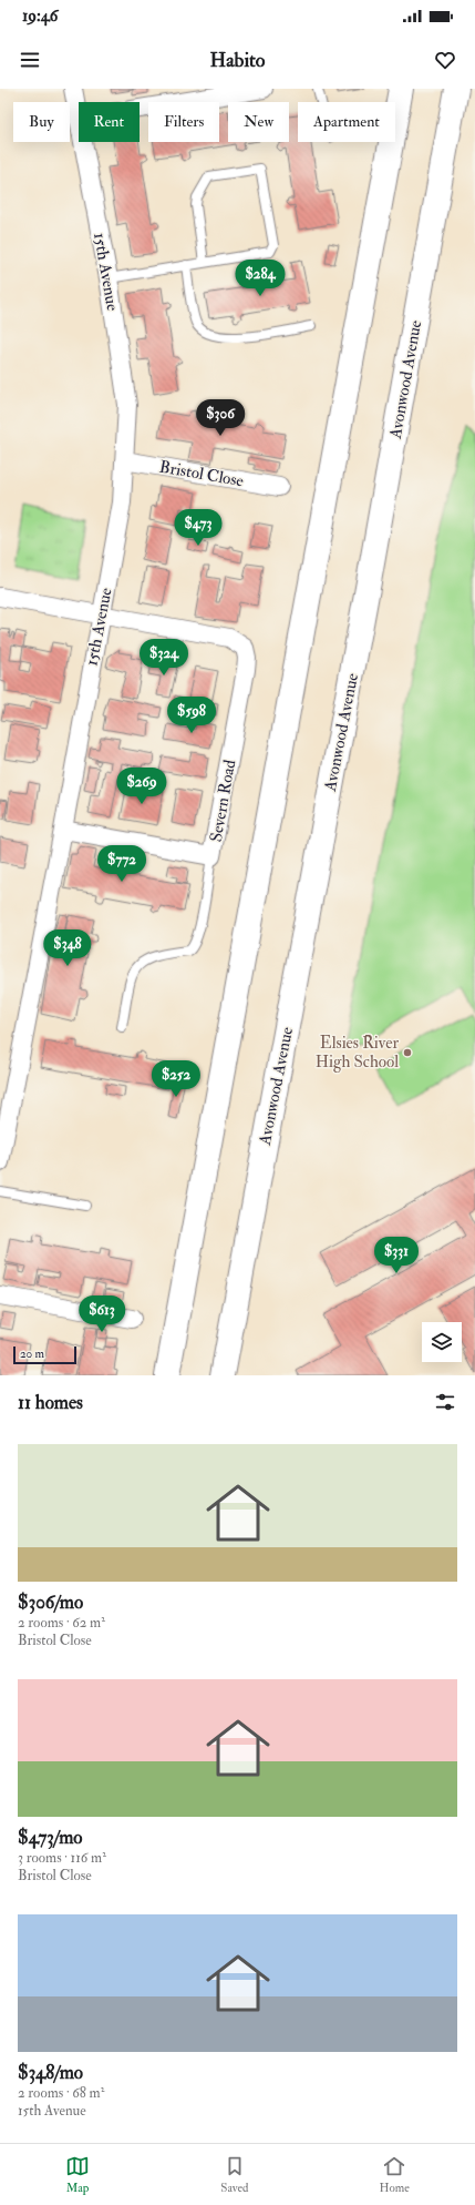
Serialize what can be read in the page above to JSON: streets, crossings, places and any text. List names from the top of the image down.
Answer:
{
  "streets": {
    "main road": ["Avonwood Avenue"],
    "street": ["15th Avenue", "Bristol Close", "Severn Road"]
  },
  "crossings": [
    ["15th Avenue", "Bristol Close"],
    ["15th Avenue", "Severn Road"]
  ],
  "places": ["Elsies River High School"],
  "scale_bar": "20 m",
  "page": {
    "status": "19:46",
    "header": "Habito",
    "chip": [
      "Buy",
      "Rent",
      "Filters",
      "New",
      "Apartment"
    ],
    "price": [
      "$284",
      "$306",
      "$473",
      "$324",
      "$598",
      "$269",
      "$772",
      "$348",
      "$252",
      "$331",
      "$613"
    ],
    "scale": "20 m",
    "heading": "11 homes",
    "list": [
      {
        "name": "$306/mo",
        "note": "2 rooms · 62 m² · Bristol Close"
      },
      {
        "name": "$473/mo",
        "note": "3 rooms · 116 m² · Bristol Close"
      },
      {
        "name": "$348/mo",
        "note": "2 rooms · 68 m² · 15th Avenue"
      }
    ],
    "tabs": ["Map", "Saved", "Home"]
  }
}
